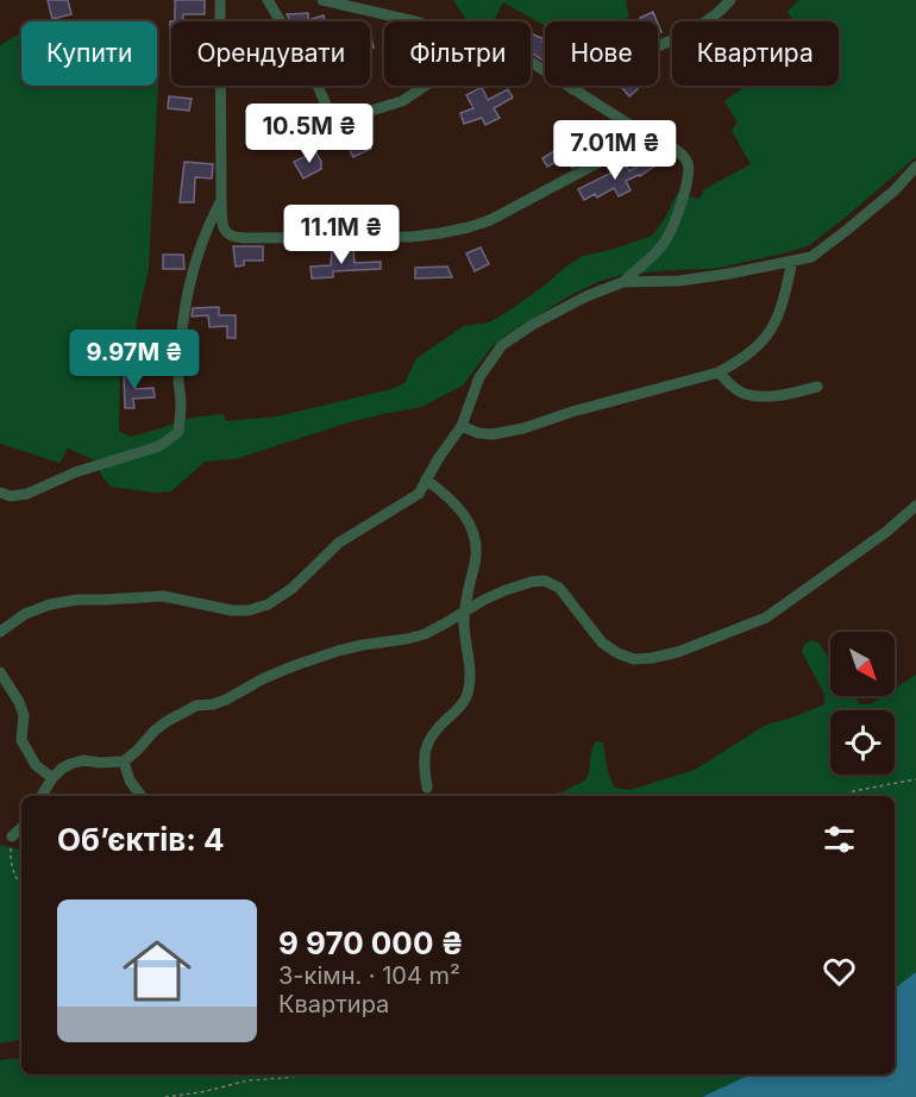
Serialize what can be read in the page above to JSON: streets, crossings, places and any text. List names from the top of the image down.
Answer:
{
  "north": "bottom right",
  "page": {
    "chip": [
      "Купити",
      "Орендувати",
      "Фільтри",
      "Нове",
      "Квартира"
    ],
    "price": [
      "10.5M ₴",
      "7.01M ₴",
      "11.1M ₴",
      "9.97M ₴"
    ],
    "heading": "Об’єктів: 4",
    "list": [
      {
        "name": "9 970 000 ₴",
        "note": "3-кімн. · 104 m² · Квартира"
      }
    ]
  }
}
